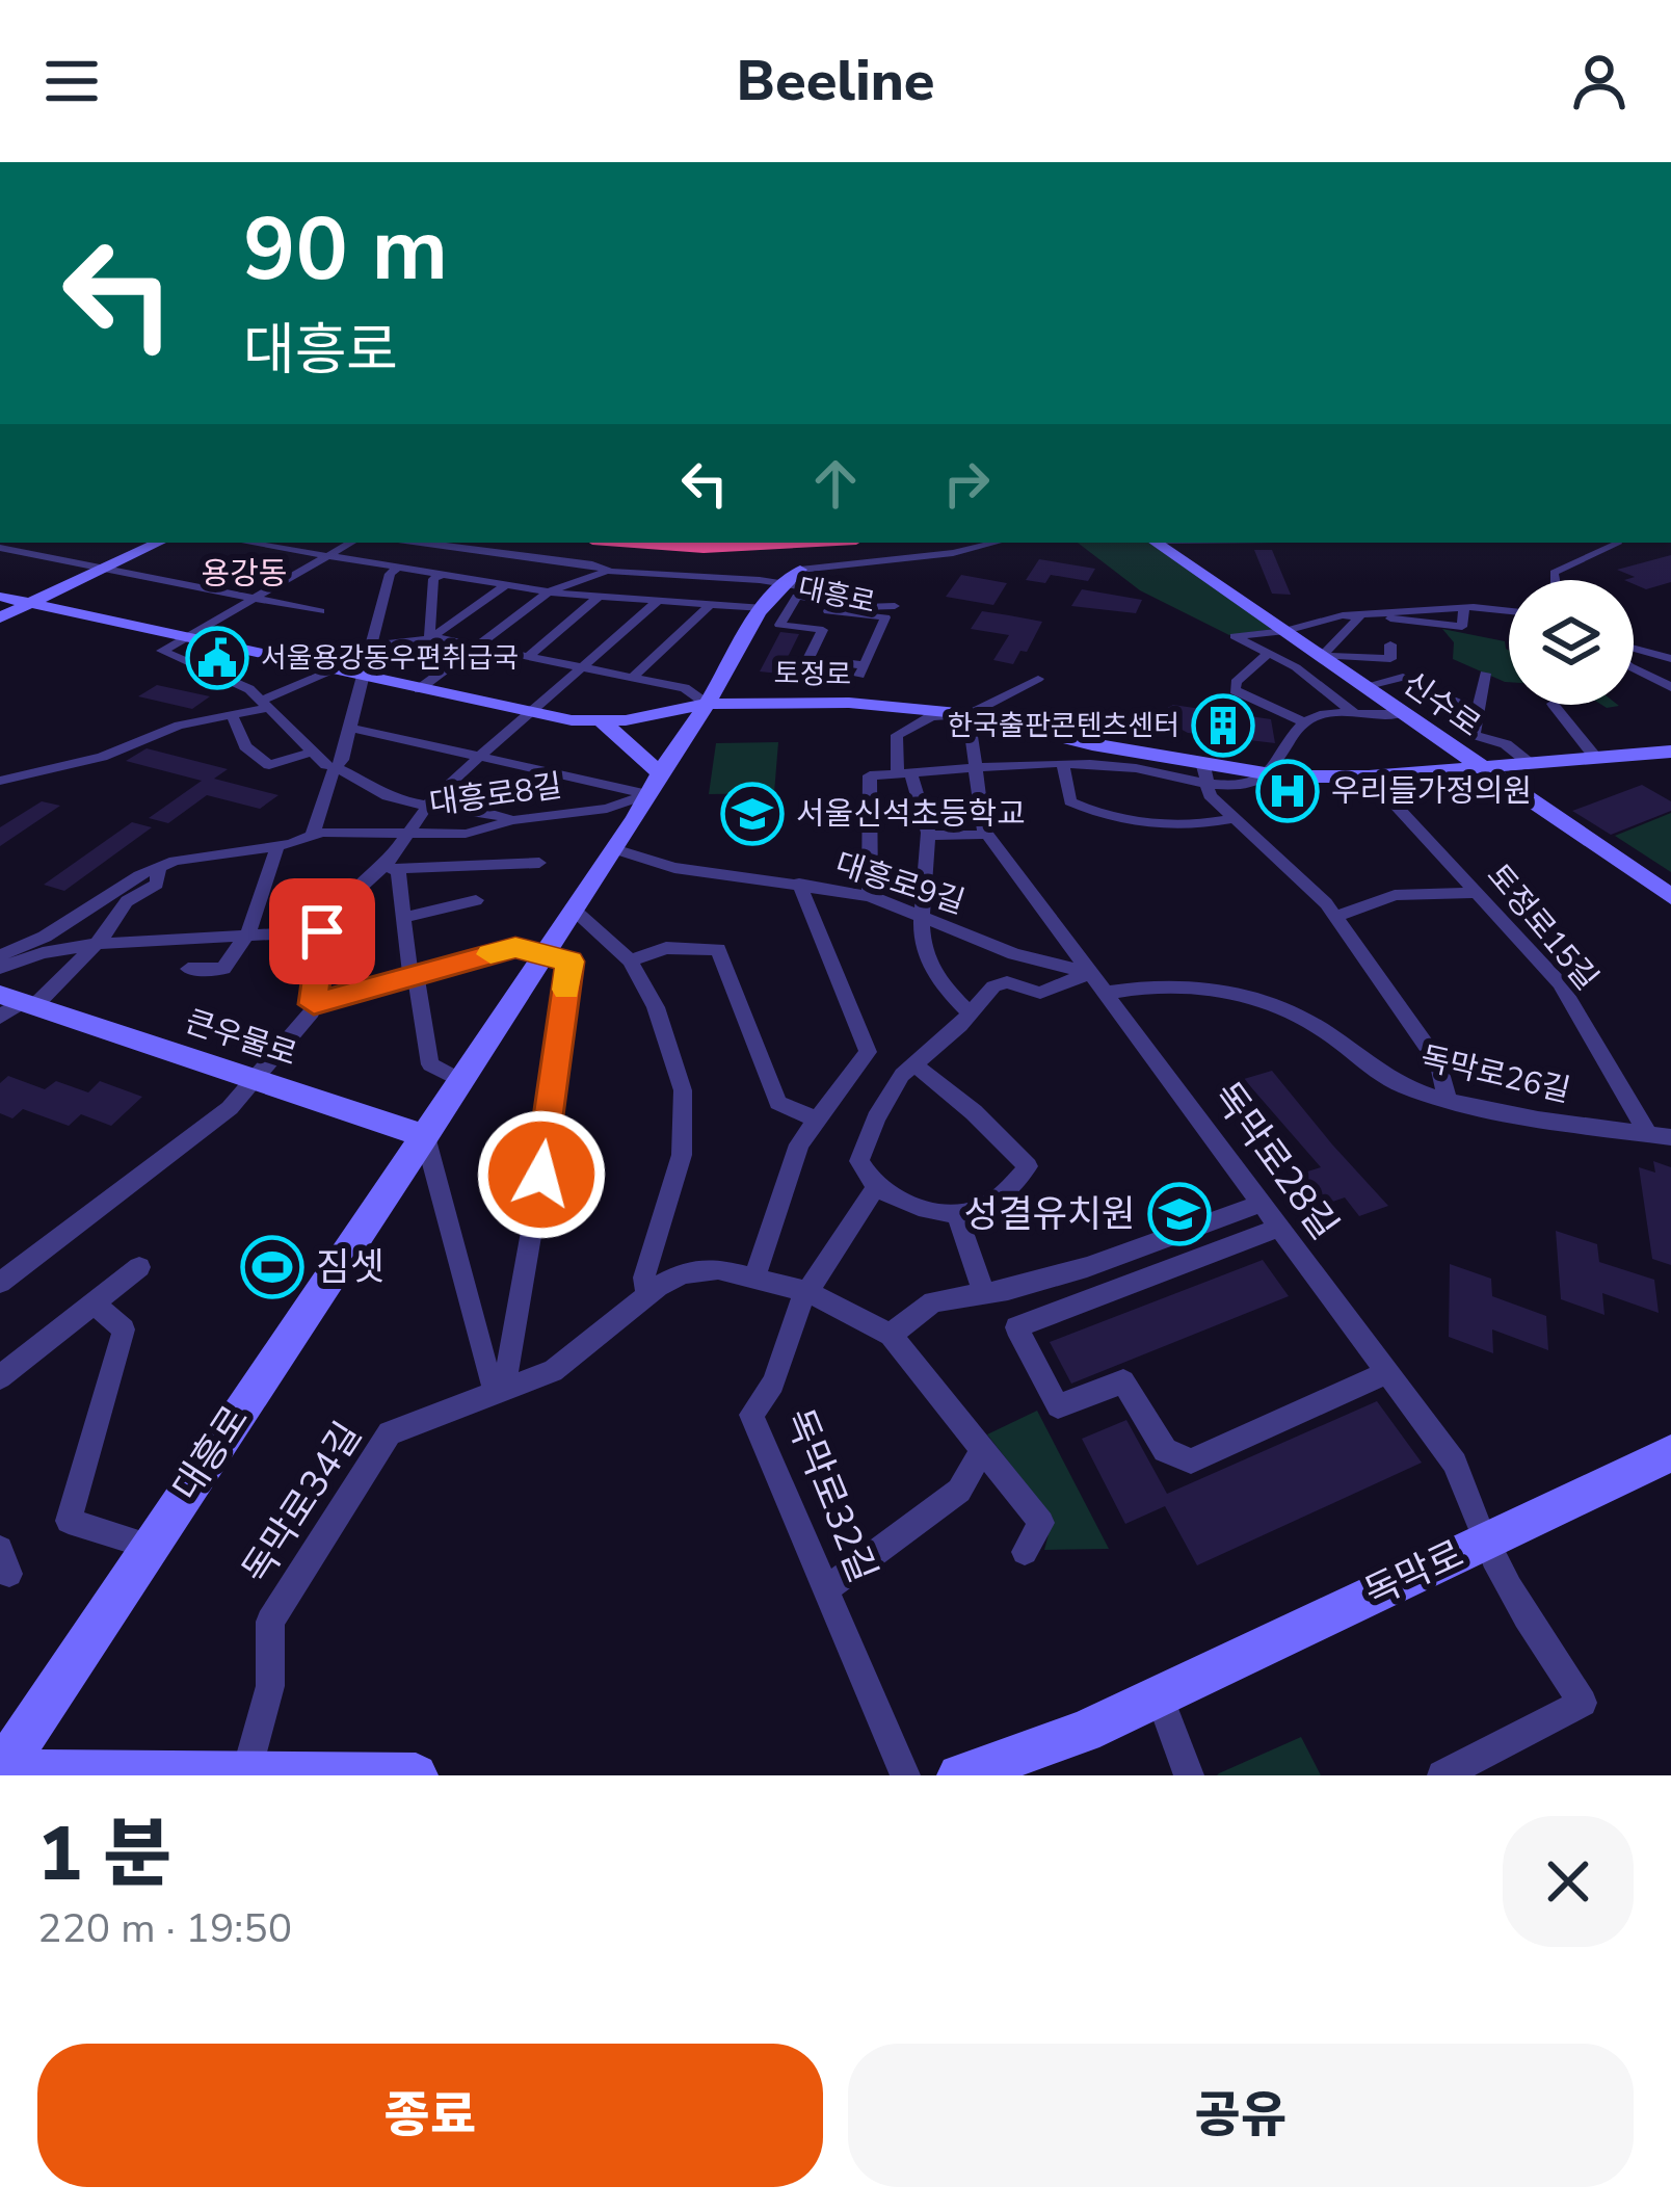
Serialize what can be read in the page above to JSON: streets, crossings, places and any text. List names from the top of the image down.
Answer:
{
  "streets": {
    "main road": [
      "대흥로",
      "토정로",
      "신수로",
      "큰우물로",
      "독막로"
    ],
    "street": [
      "대흥로8길",
      "대흥로9길",
      "토정로15길",
      "독막로26길",
      "독막로28길",
      "독막로32길",
      "독막로34길"
    ]
  },
  "crossings": [
    ["대흥로", "토정로"],
    ["대흥로", "대흥로8길"],
    ["대흥로", "대흥로9길"],
    ["대흥로", "큰우물로"],
    ["토정로", "신수로"],
    ["토정로", "토정로15길"],
    ["토정로", "독막로28길"],
    ["대흥로9길", "독막로28길"],
    ["토정로15길", "독막로26길"],
    ["독막로26길", "독막로28길"],
    ["독막로28길", "독막로"],
    ["독막로32길", "독막로34길"]
  ],
  "districts": ["용강동"],
  "places": {
    "public building": ["서울용강동우편취급국"],
    "building": ["한국출판콘텐츠센터"],
    "hospital": ["우리들가정의원"],
    "school or university": ["서울신석초등학교", "성결유치원"],
    "sports": ["짐셋"]
  },
  "page": {
    "header": "Beeline",
    "turn": ["90 m", "대흥로"],
    "heading": ["1 분", "220 m · 19:50"],
    "buttons": ["종료", "공유"]
  }
}
